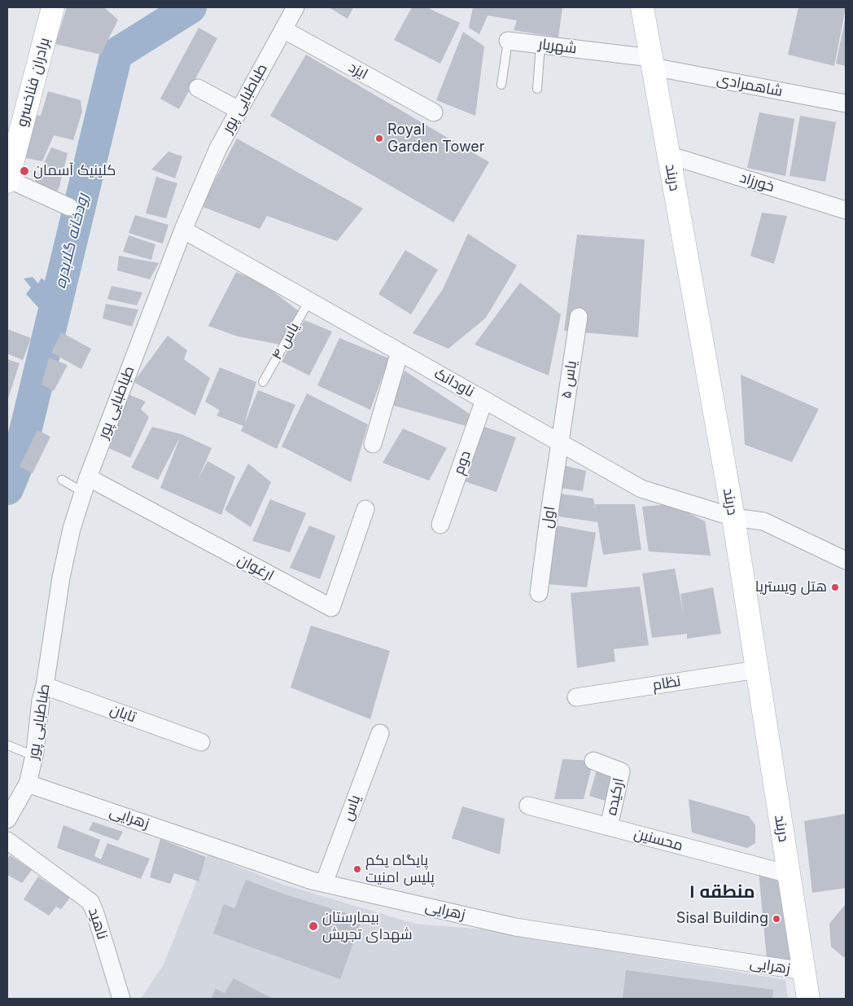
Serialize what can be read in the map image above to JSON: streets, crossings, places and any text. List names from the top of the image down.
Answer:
{
  "streets": {
    "main road": ["برادران فناخسرو", "دربند"],
    "street": [
      "شهریار",
      "ایزد",
      "شاهمرادی",
      "طباطبایی پور",
      "خورزاد",
      "یاس ۵",
      "ناودانک",
      "دوم",
      "اول",
      "ارغوان",
      "نظام",
      "تابان",
      "ارکیده",
      "یاس",
      "زهرایی",
      "محسنین",
      "ناهید"
    ],
    "lane": ["یاس ۴"]
  },
  "crossings": [
    ["شهریار", "شاهمرادی"],
    ["شهریار", "دربند"],
    ["ایزد", "طباطبایی پور"],
    ["شاهمرادی", "دربند"],
    ["طباطبایی پور", "ناودانک"],
    ["طباطبایی پور", "ارغوان"],
    ["طباطبایی پور", "تابان"],
    ["طباطبایی پور", "زهرایی"],
    ["دربند", "خورزاد"],
    ["دربند", "ناودانک"],
    ["دربند", "نظام"],
    ["دربند", "زهرایی"],
    ["دربند", "محسنین"],
    ["یاس ۴", "ناودانک"],
    ["یاس ۵", "ناودانک"],
    ["یاس ۵", "اول"],
    ["ناودانک", "دوم"],
    ["ناودانک", "اول"],
    ["ارکیده", "محسنین"],
    ["یاس", "زهرایی"]
  ],
  "districts": ["منطقه ۱"],
  "water": ["رودخانه گلابدره"],
  "places": [
    "Royal Garden Tower",
    "کلینیک آسمان",
    "هتل ویستریا",
    "پایگاه یکم پلیس امنیت",
    "Sisal Building",
    "بیمارستان شهدای تجریش"
  ]
}
